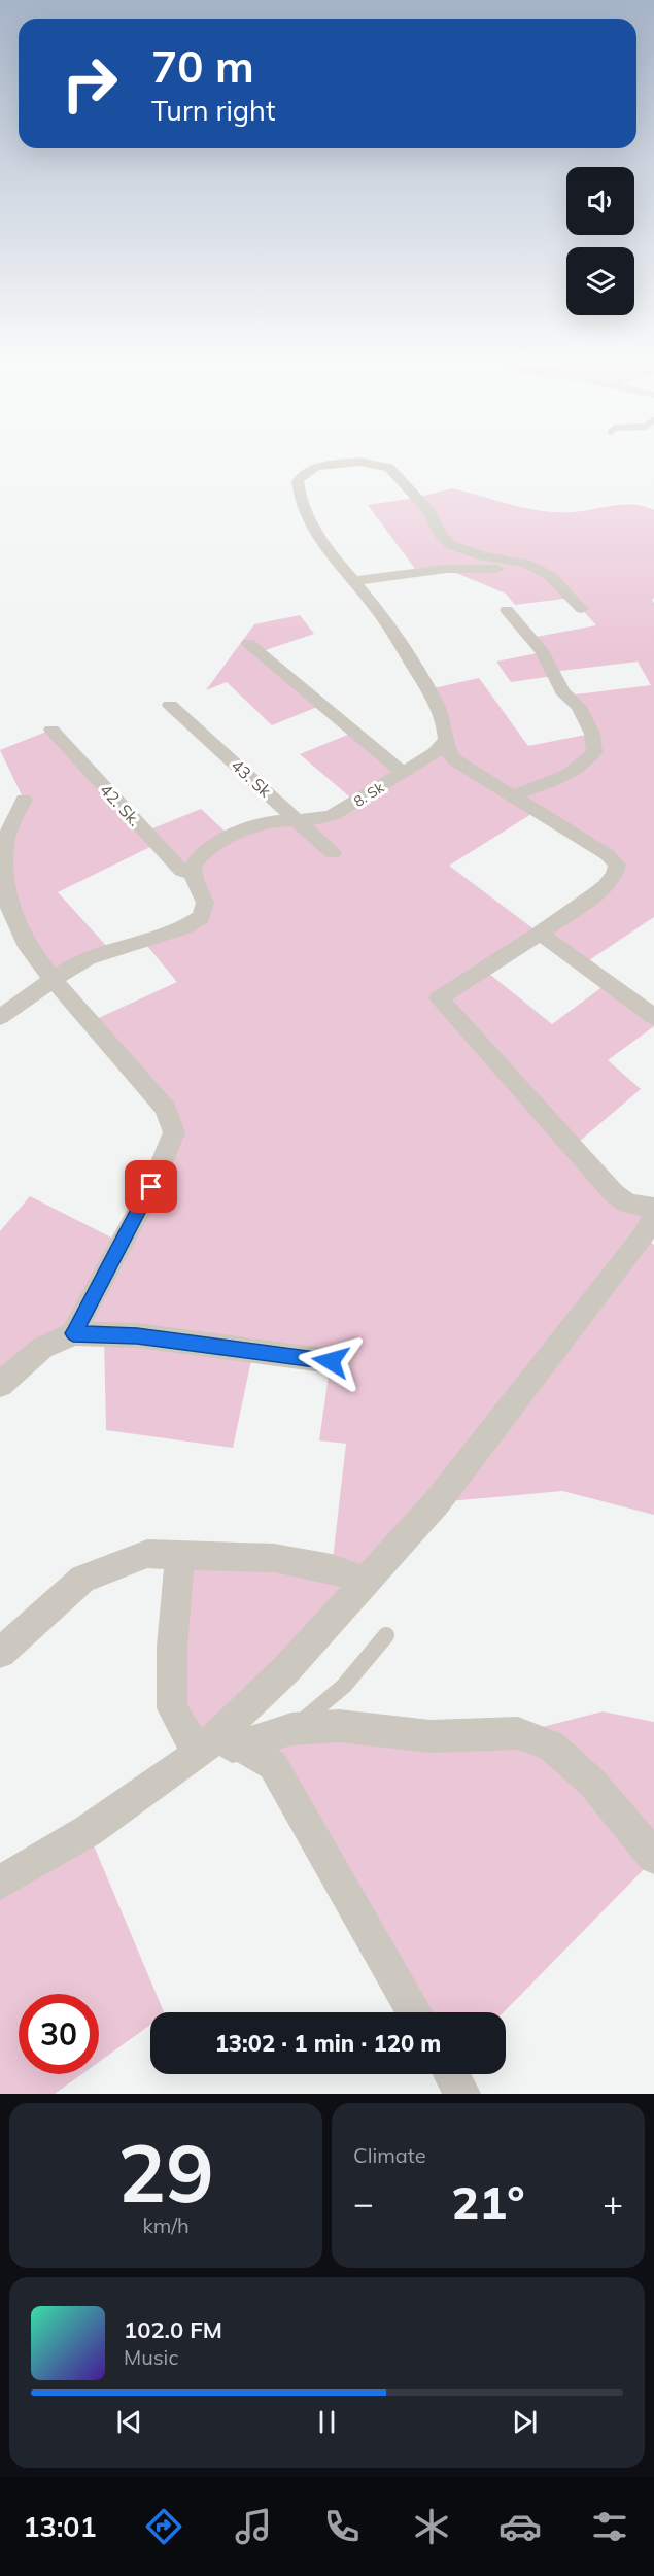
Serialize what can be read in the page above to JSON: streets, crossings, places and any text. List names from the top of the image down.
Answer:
{
  "streets": {
    "street": ["43. Sk", "8. Sk", "42. Sk."]
  },
  "crossings": [
    ["43. Sk", "8. Sk"],
    ["8. Sk", "42. Sk."]
  ],
  "page": {
    "turn": ["70 m", "Turn right"],
    "limit": "30",
    "trip": "13:02 · 1 min · 120 m",
    "tile": [
      ["29", "km/h"],
      "Climate"
    ],
    "heat": ["−", "21°", "+"],
    "song": ["102.0 FM", "Music"],
    "tabs": "13:01"
  }
}
